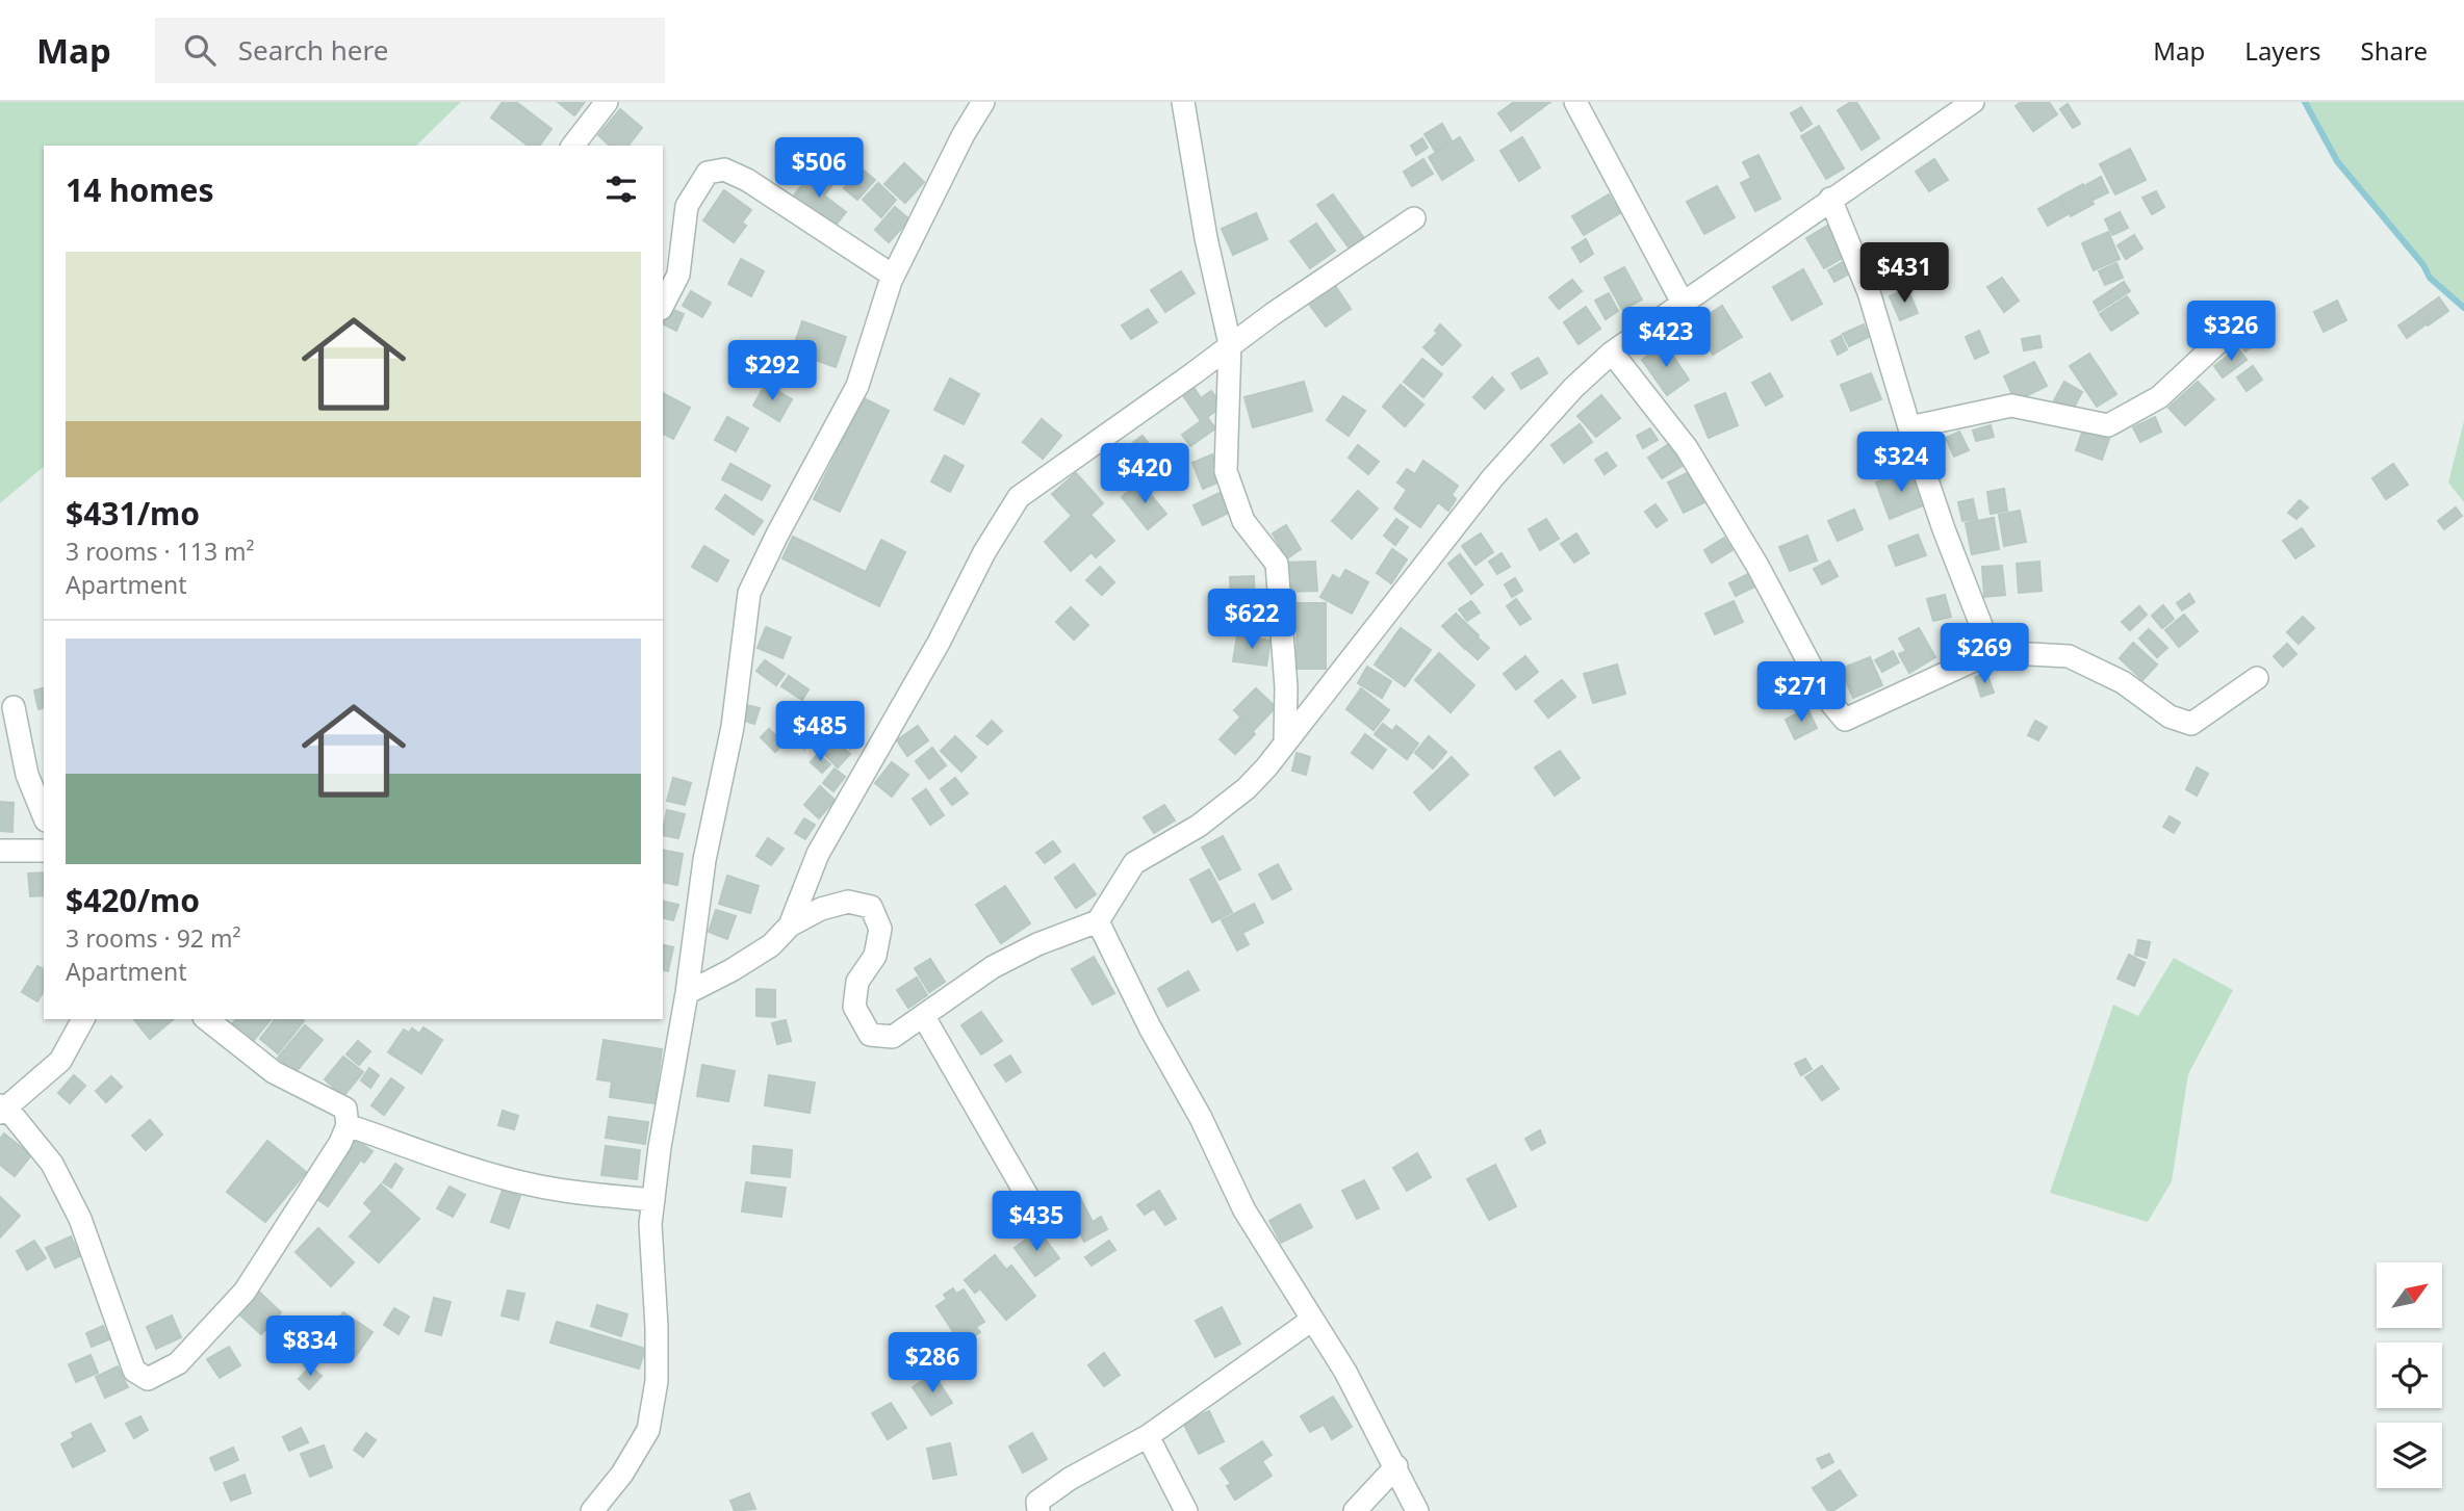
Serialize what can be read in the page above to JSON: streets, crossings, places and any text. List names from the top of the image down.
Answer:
{
  "north": "top right",
  "page": {
    "header": "Map",
    "search": "Search here",
    "nav": ["Map", "Layers", "Share"],
    "price": [
      "$506",
      "$431",
      "$326",
      "$423",
      "$292",
      "$324",
      "$420",
      "$622",
      "$269",
      "$271",
      "$485",
      "$435",
      "$834",
      "$286"
    ],
    "heading": "14 homes",
    "list": [
      {
        "name": "$431/mo",
        "note": "3 rooms · 113 m² · Apartment"
      },
      {
        "name": "$420/mo",
        "note": "3 rooms · 92 m² · Apartment"
      }
    ]
  }
}
